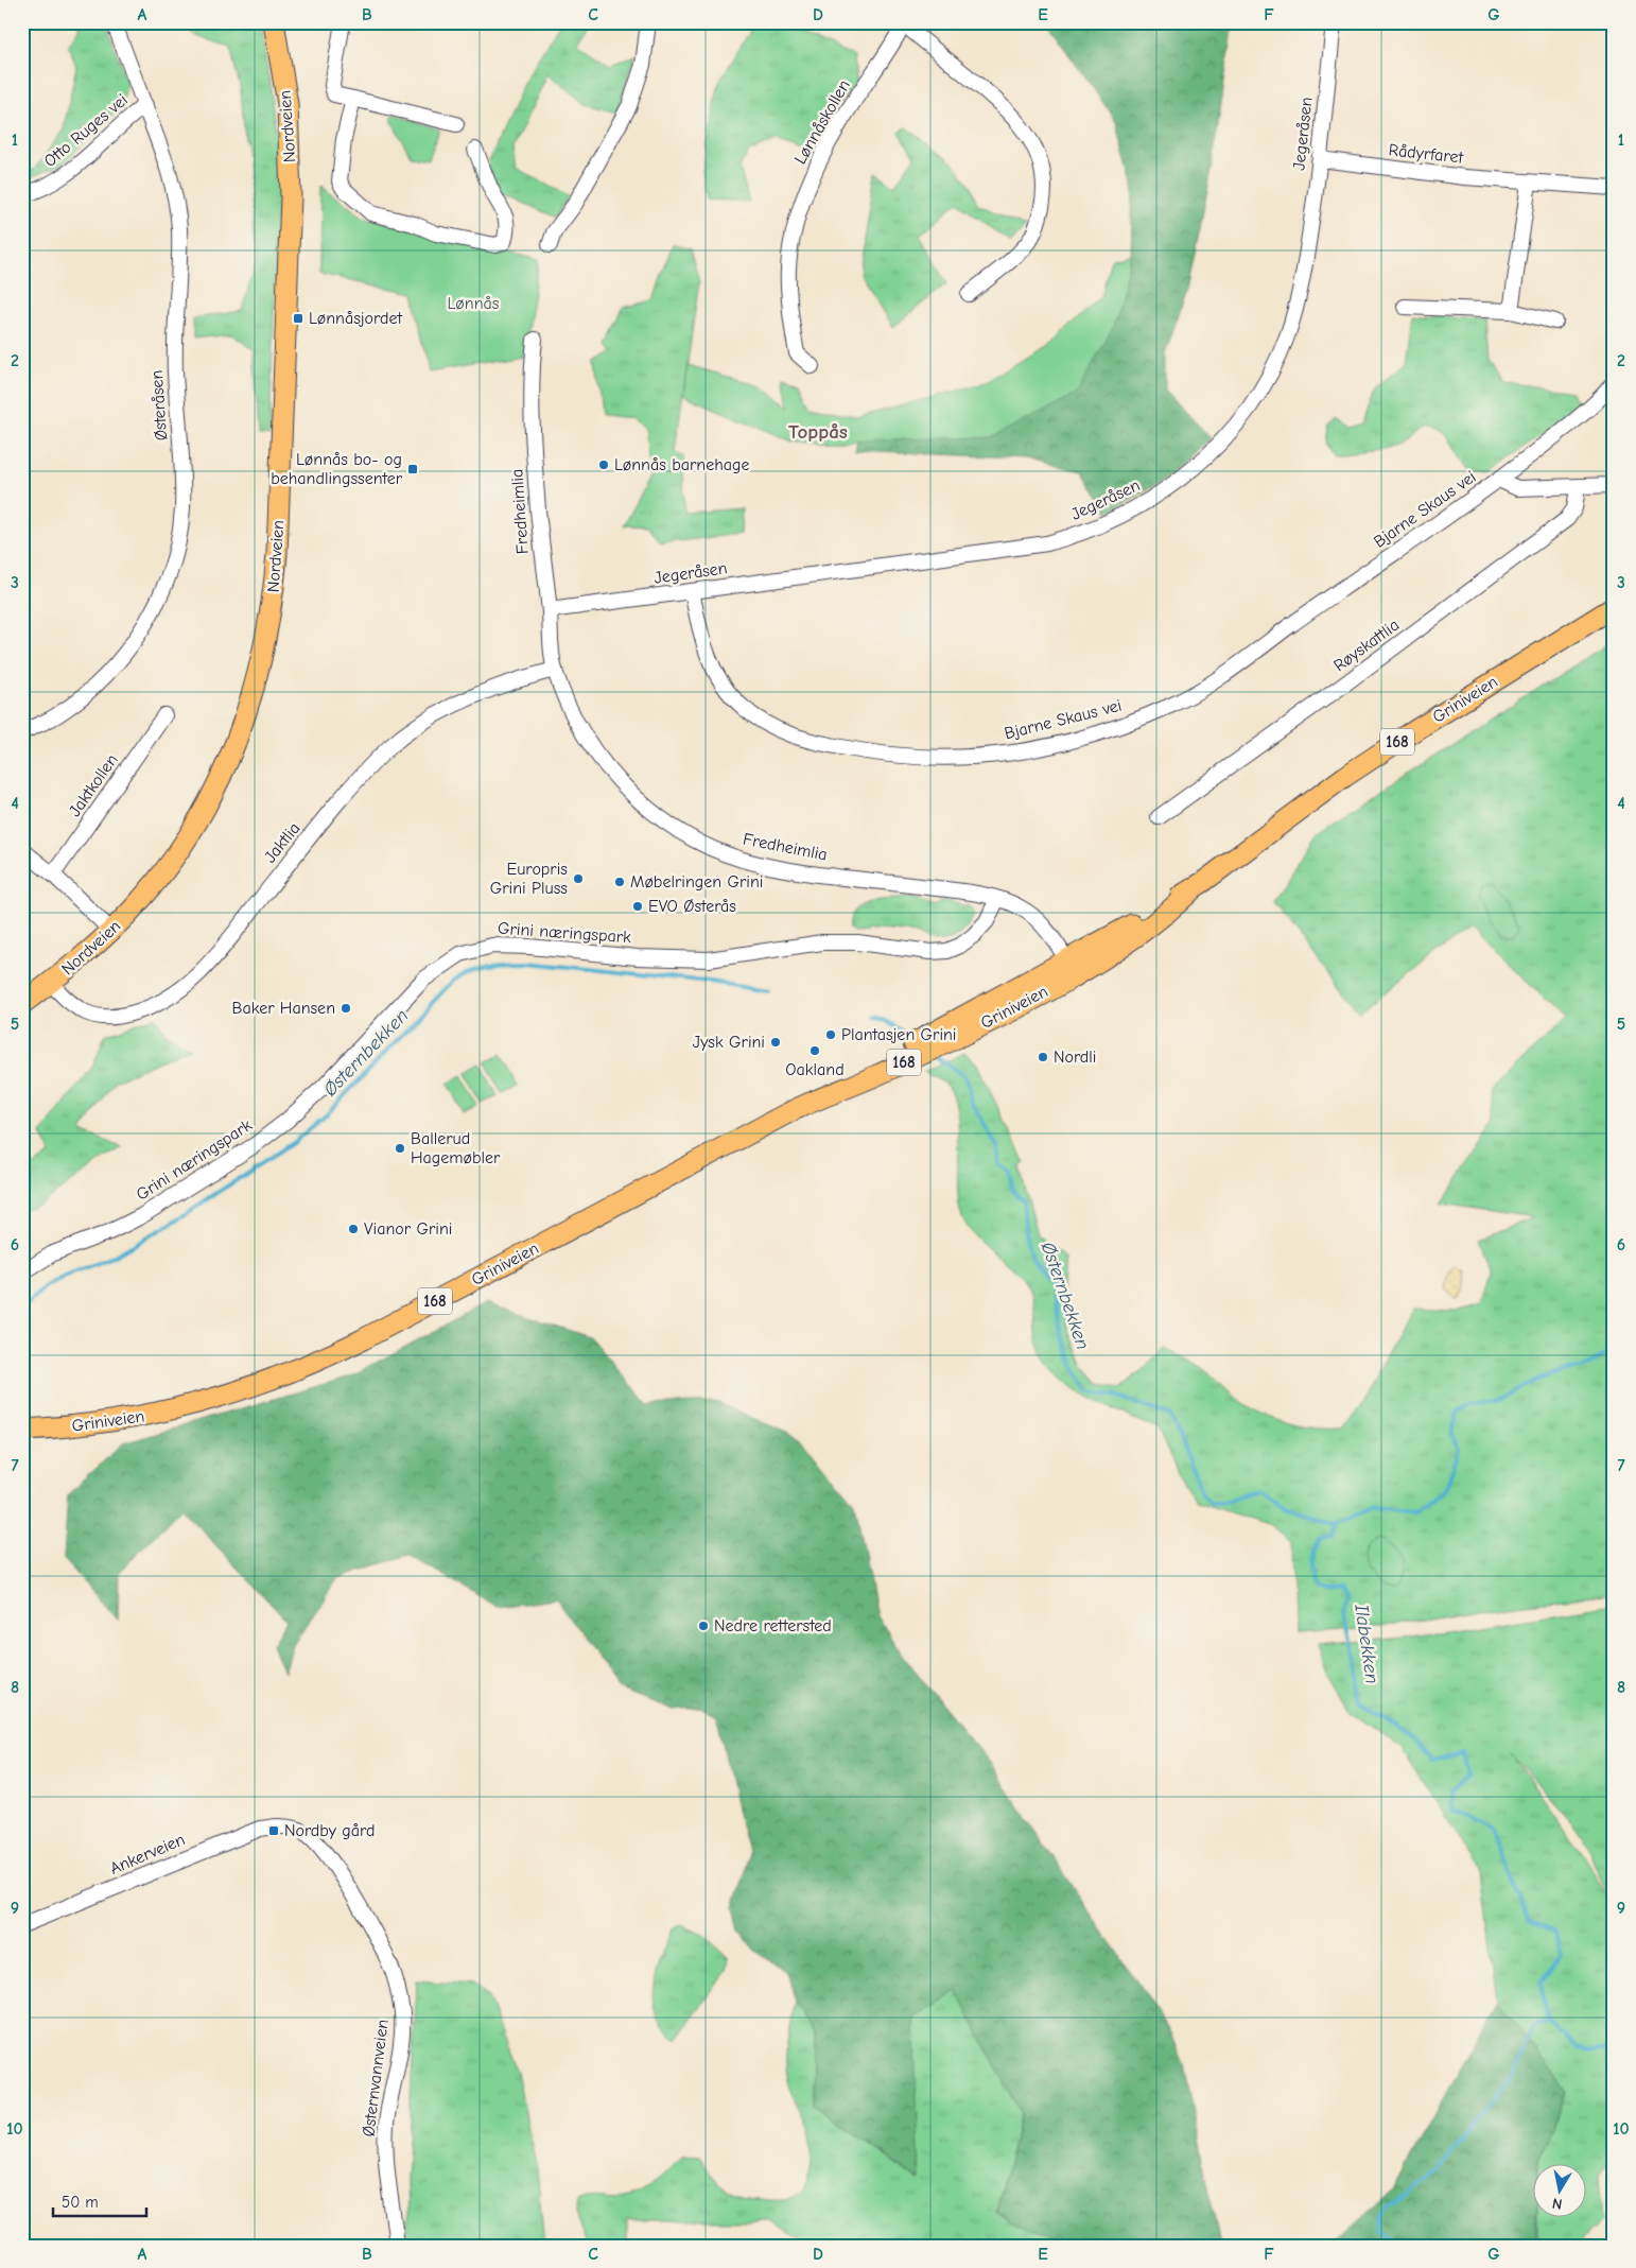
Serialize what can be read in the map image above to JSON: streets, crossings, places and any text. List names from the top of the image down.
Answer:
{
  "streets": {
    "main road": ["Nordveien", "Griniveien", "168"],
    "street": [
      "Lønnåskollen",
      "Otto Ruges vei",
      "Jegeråsen",
      "Rådyrfaret",
      "Østeråsen",
      "Bjarne Skaus vei",
      "Fredheimlia",
      "Røyskattlia",
      "Jaktkollen",
      "Jaktlia",
      "Grini næringspark",
      "Ankerveien",
      "Østernvannveien"
    ]
  },
  "crossings": [
    ["Nordveien", "Jaktlia"],
    ["Otto Ruges vei", "Østeråsen"],
    ["Jegeråsen", "Rådyrfaret"],
    ["Jegeråsen", "Bjarne Skaus vei"],
    ["Jegeråsen", "Fredheimlia"],
    ["Fredheimlia", "Griniveien"],
    ["Fredheimlia", "Jaktlia"],
    ["Fredheimlia", "Grini næringspark"],
    ["Ankerveien", "Østernvannveien"]
  ],
  "districts": ["Toppås"],
  "water": ["Østernbekken", "Ilabekken"],
  "parks": ["Lønnås"],
  "places": {
    "transit": ["Lønnåsjordet", "Lønnås bo- og behandlingssenter", "Nordby gård"],
    "other": [
      "Lønnås barnehage",
      "Europris Grini Pluss",
      "Møbelringen Grini",
      "EVO Østerås",
      "Baker Hansen",
      "Plantasjen Grini",
      "Jysk Grini",
      "Oakland",
      "Nordli",
      "Ballerud Hagemøbler",
      "Vianor Grini",
      "Nedre rettersted"
    ]
  },
  "scale_bar": "50 m",
  "north": "bottom",
  "grid": {
    "columns": [
      "A",
      "B",
      "C",
      "D",
      "E",
      "F",
      "G"
    ],
    "rows": [
      "1",
      "2",
      "3",
      "4",
      "5",
      "6",
      "7",
      "8",
      "9",
      "10"
    ]
  }
}
